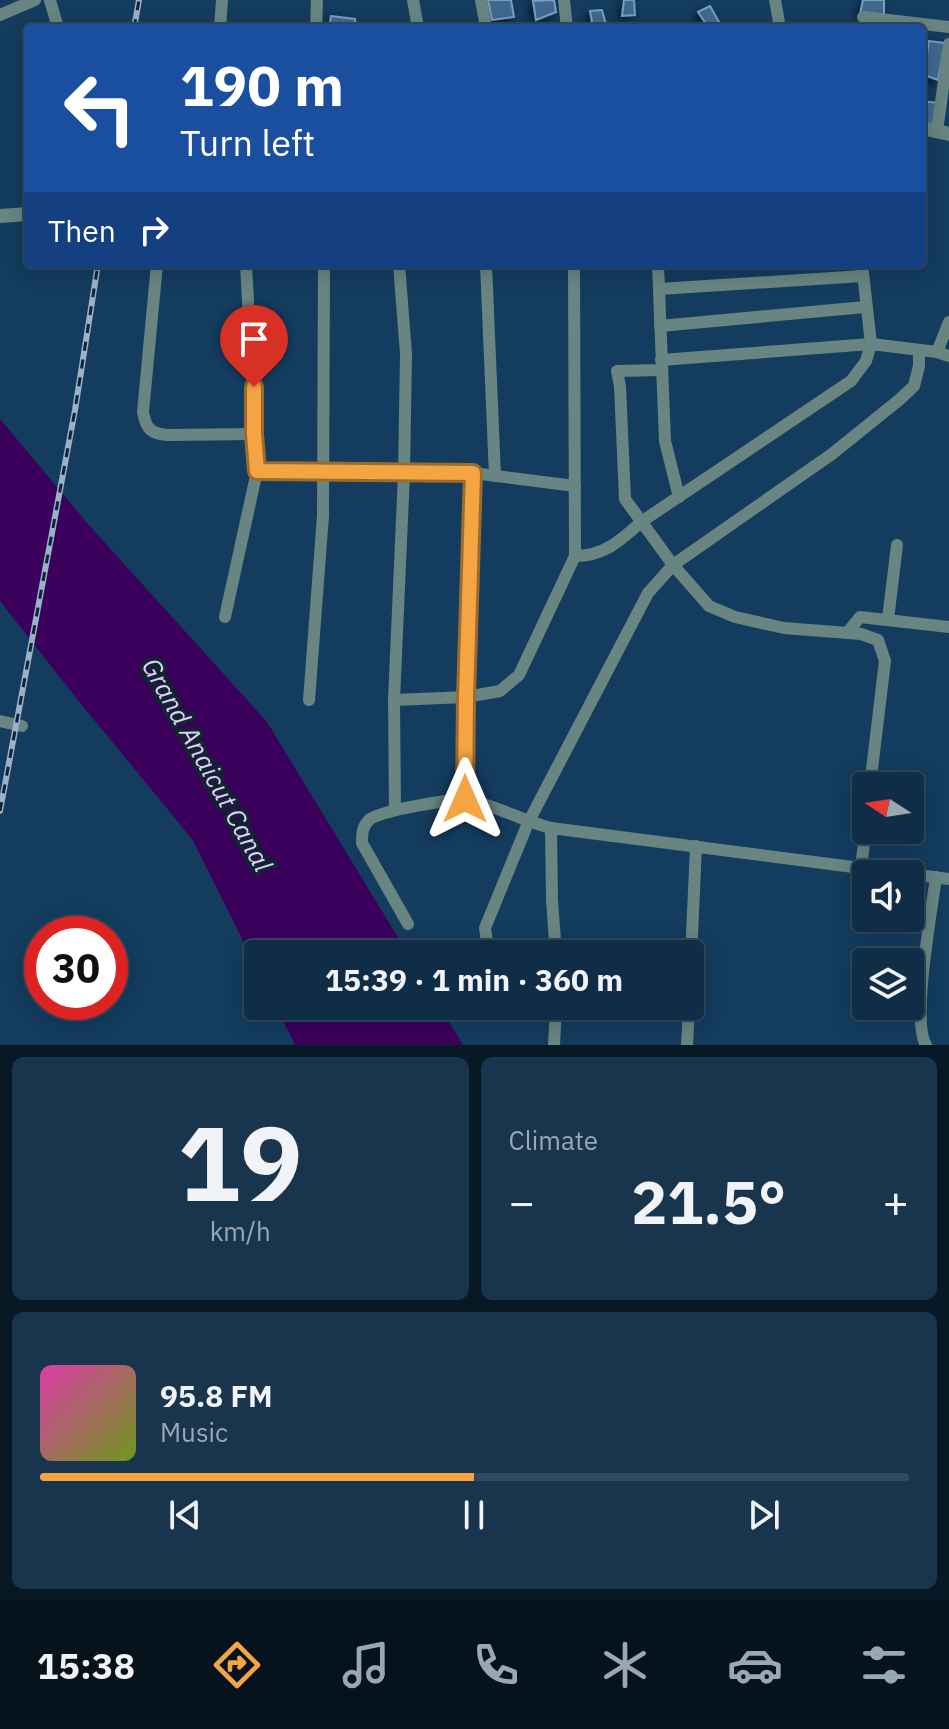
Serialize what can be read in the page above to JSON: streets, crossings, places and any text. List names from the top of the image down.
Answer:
{
  "water": ["Grand Anaicut Canal"],
  "north": "left",
  "page": {
    "turn": ["190 m", "Turn left"],
    "then": "Then",
    "limit": "30",
    "trip": "15:39 · 1 min · 360 m",
    "tile": [
      ["19", "km/h"],
      "Climate"
    ],
    "heat": ["−", "21.5°", "+"],
    "song": ["95.8 FM", "Music"],
    "tabs": "15:38"
  }
}
